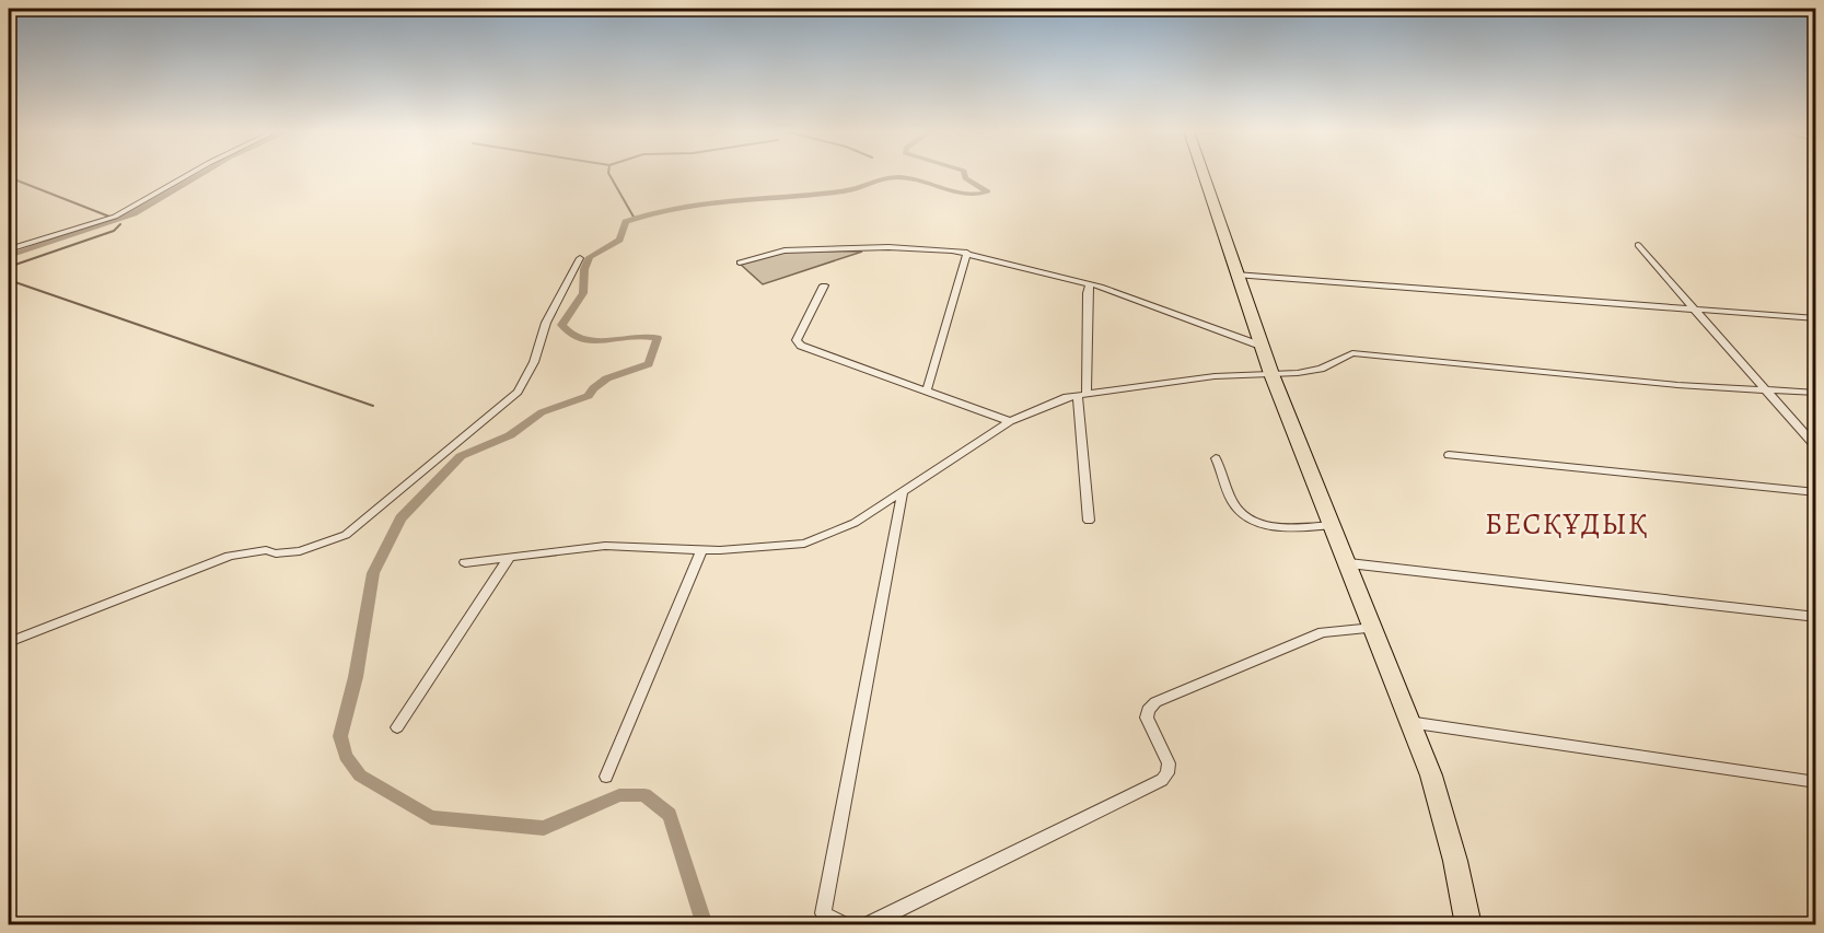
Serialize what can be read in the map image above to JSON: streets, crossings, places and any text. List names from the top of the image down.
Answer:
{
  "districts": ["БЕСҚҰДЫҚ"]
}
